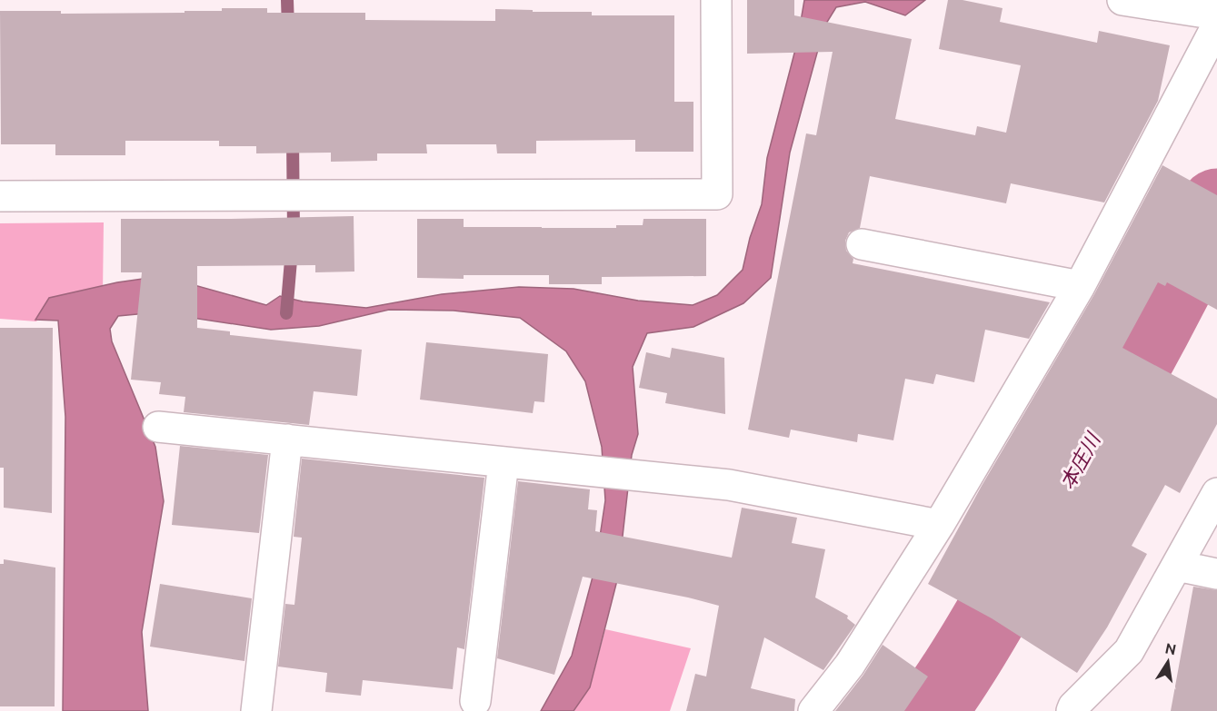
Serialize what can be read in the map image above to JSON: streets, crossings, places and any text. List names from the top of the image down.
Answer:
{
  "water": ["本庄川"],
  "north": "top"
}
